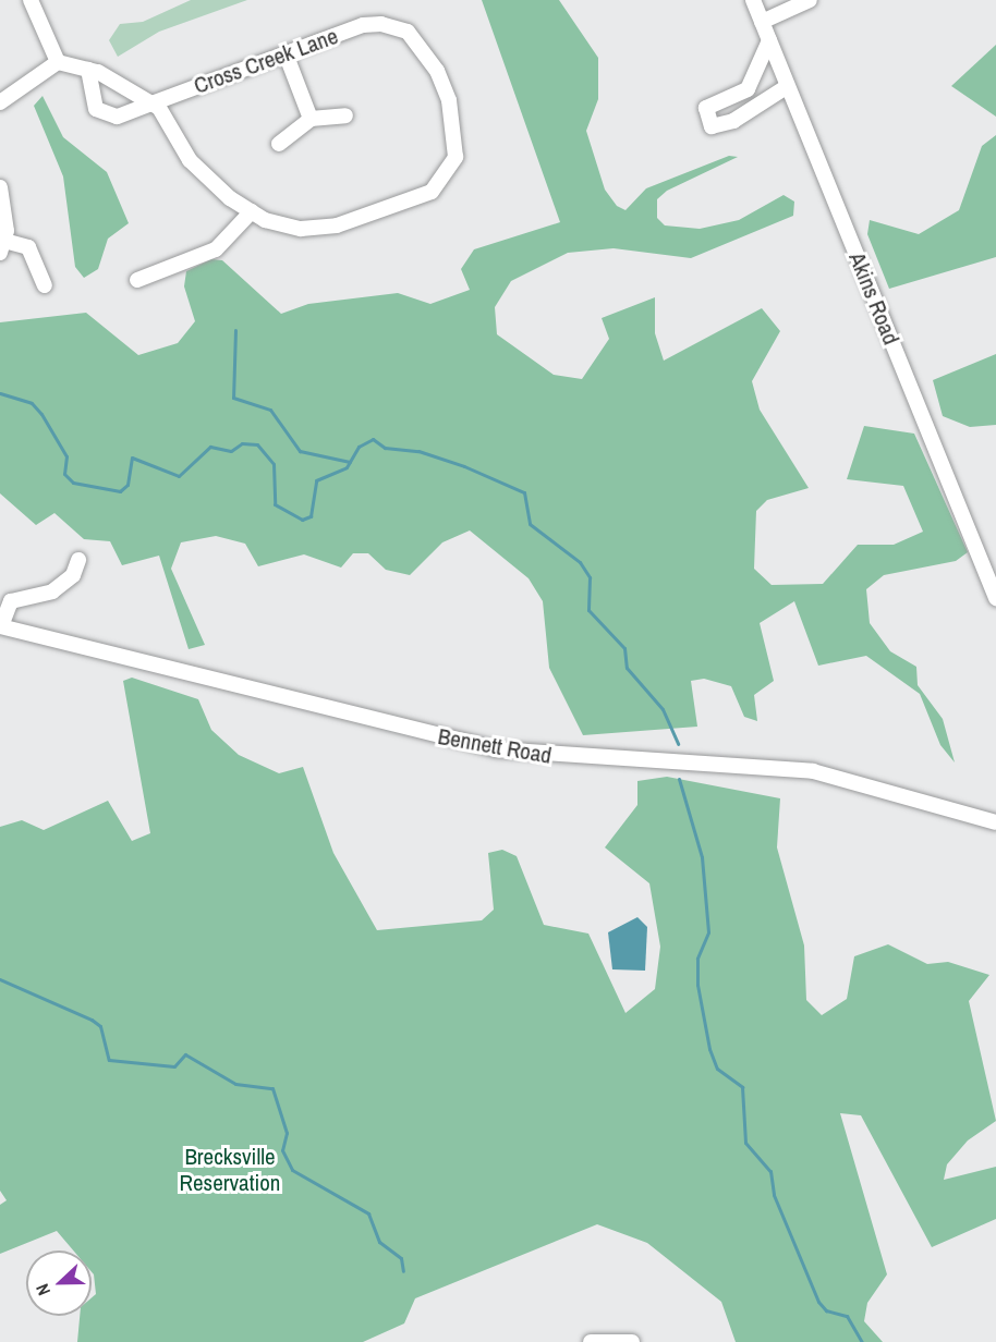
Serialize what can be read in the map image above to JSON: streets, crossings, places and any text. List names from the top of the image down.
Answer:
{
  "streets": {
    "street": ["Cross Creek Lane", "Akins Road", "Bennett Road"]
  },
  "parks": ["Brecksville Reservation"],
  "north": "left"
}
